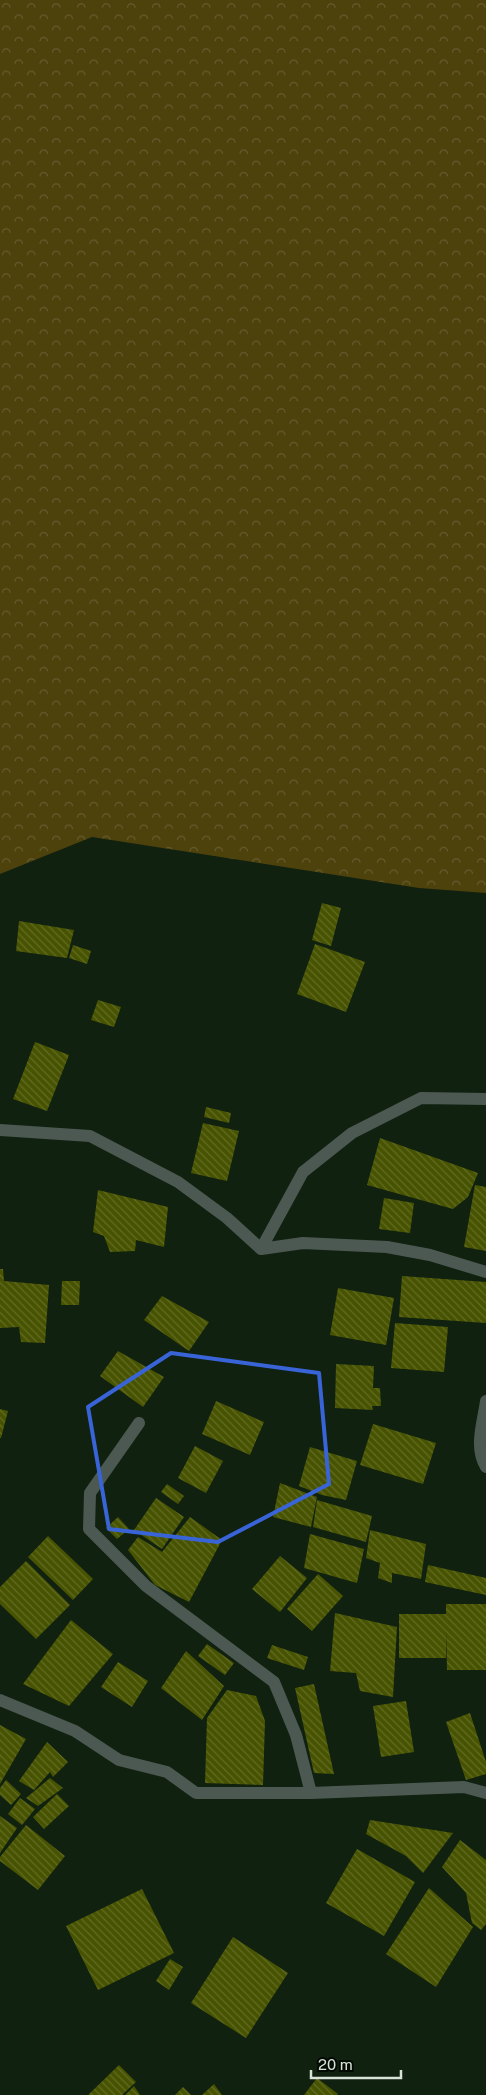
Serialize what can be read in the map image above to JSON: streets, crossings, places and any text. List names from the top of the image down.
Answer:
{
  "scale_bar": "20 m"
}
